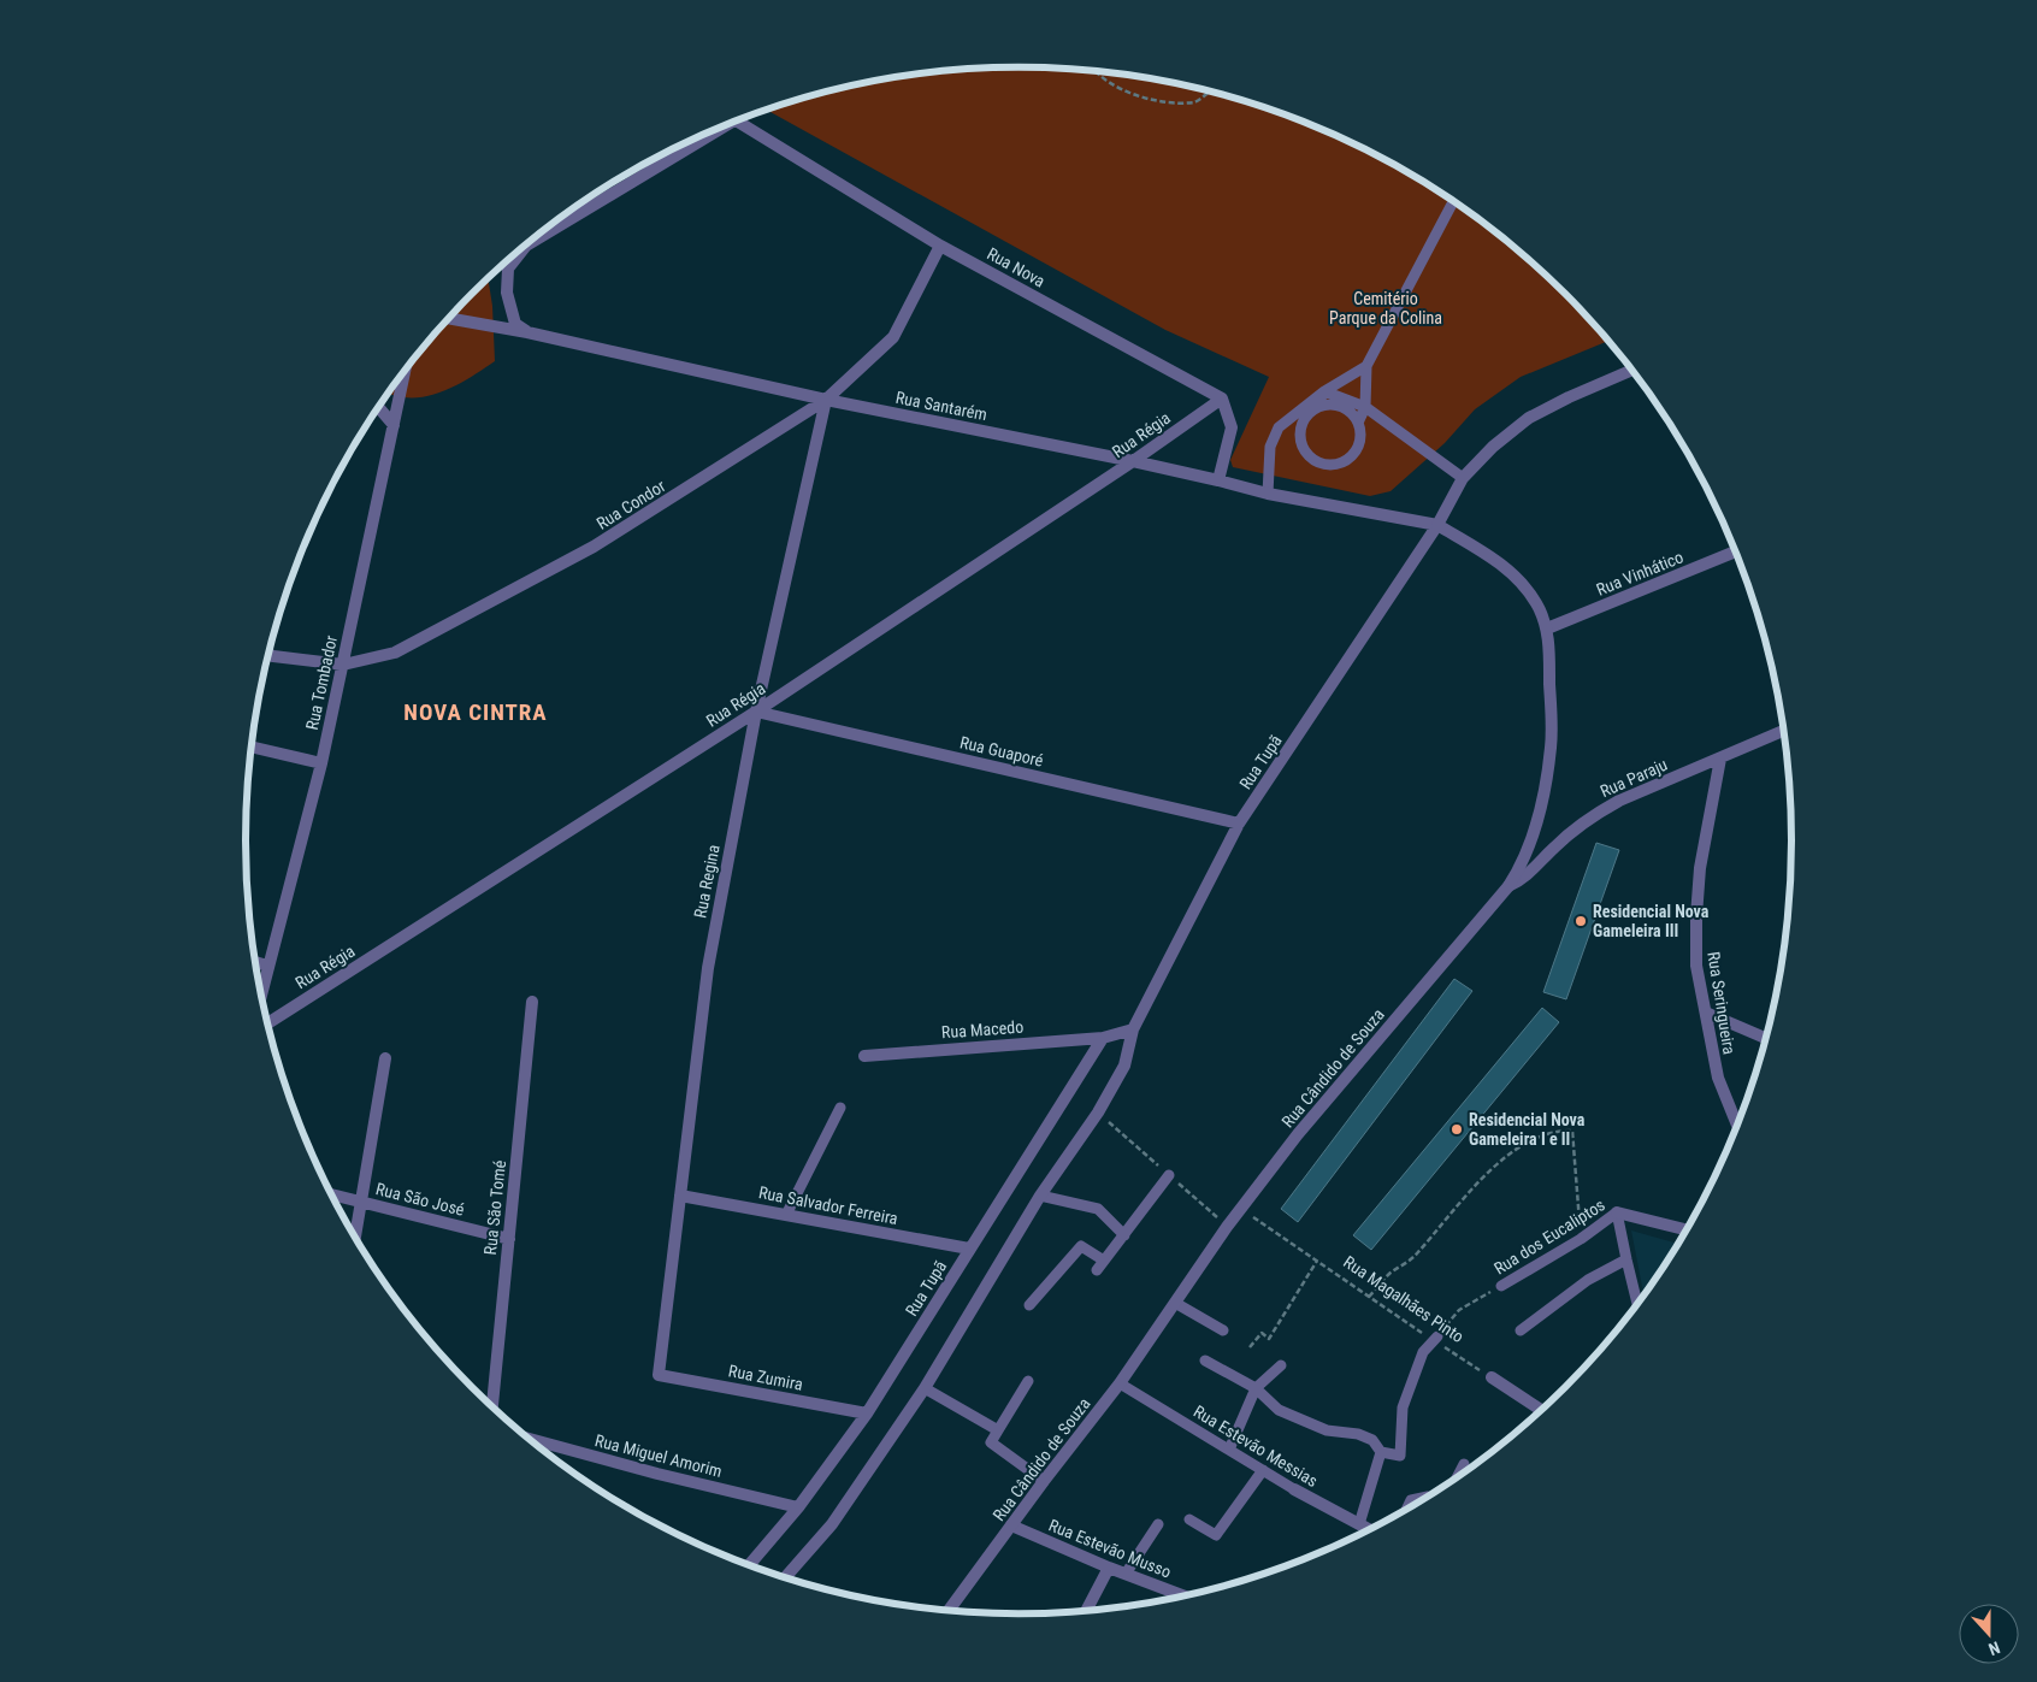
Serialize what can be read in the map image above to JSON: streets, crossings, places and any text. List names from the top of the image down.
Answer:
{
  "streets": {
    "street": [
      "Rua Nova",
      "Rua Santarém",
      "Rua Régia",
      "Rua Condor",
      "Rua Vinhático",
      "Rua Tombador",
      "Rua Guaporé",
      "Rua Tupã",
      "Rua Paraju",
      "Rua Regina",
      "Rua Seringueira",
      "Rua Macedo",
      "Rua Cândido de Souza",
      "Rua São José",
      "Rua Salvador Ferreira",
      "Rua São Tomé",
      "Rua dos Eucaliptos",
      "Rua Zumira",
      "Rua Estevão Messias",
      "Rua Miguel Amorim",
      "Rua Estevão Musso"
    ],
    "path": ["Rua Magalhães Pinto"]
  },
  "crossings": [
    ["Rua Nova", "Rua Régia"],
    ["Rua Nova", "Rua Condor"],
    ["Rua Santarém", "Rua Régia"],
    ["Rua Santarém", "Rua Condor"],
    ["Rua Santarém", "Rua Tupã"],
    ["Rua Santarém", "Rua Regina"],
    ["Rua Santarém", "Rua Cândido de Souza"],
    ["Rua Régia", "Rua Guaporé"],
    ["Rua Régia", "Rua Regina"],
    ["Rua Condor", "Rua Tombador"],
    ["Rua Condor", "Rua Regina"],
    ["Rua Vinhático", "Rua Cândido de Souza"],
    ["Rua Guaporé", "Rua Tupã"],
    ["Rua Guaporé", "Rua Regina"],
    ["Rua Tupã", "Rua Macedo"],
    ["Rua Tupã", "Rua Cândido de Souza"],
    ["Rua Tupã", "Rua Salvador Ferreira"],
    ["Rua Tupã", "Rua Zumira"],
    ["Rua Tupã", "Rua Miguel Amorim"],
    ["Rua Paraju", "Rua Seringueira"],
    ["Rua Paraju", "Rua Cândido de Souza"],
    ["Rua Regina", "Rua Salvador Ferreira"],
    ["Rua Regina", "Rua Zumira"],
    ["Rua Cândido de Souza", "Rua Magalhães Pinto"],
    ["Rua Cândido de Souza", "Rua Estevão Messias"],
    ["Rua Cândido de Souza", "Rua Estevão Musso"],
    ["Rua São José", "Rua São Tomé"],
    ["Rua dos Eucaliptos", "Rua Magalhães Pinto"]
  ],
  "districts": ["NOVA CINTRA"],
  "parks": ["Cemitério Parque da Colina"],
  "places": ["Residencial Nova Gameleira III", "Residencial Nova Gameleira I e II"],
  "north": "bottom"
}
